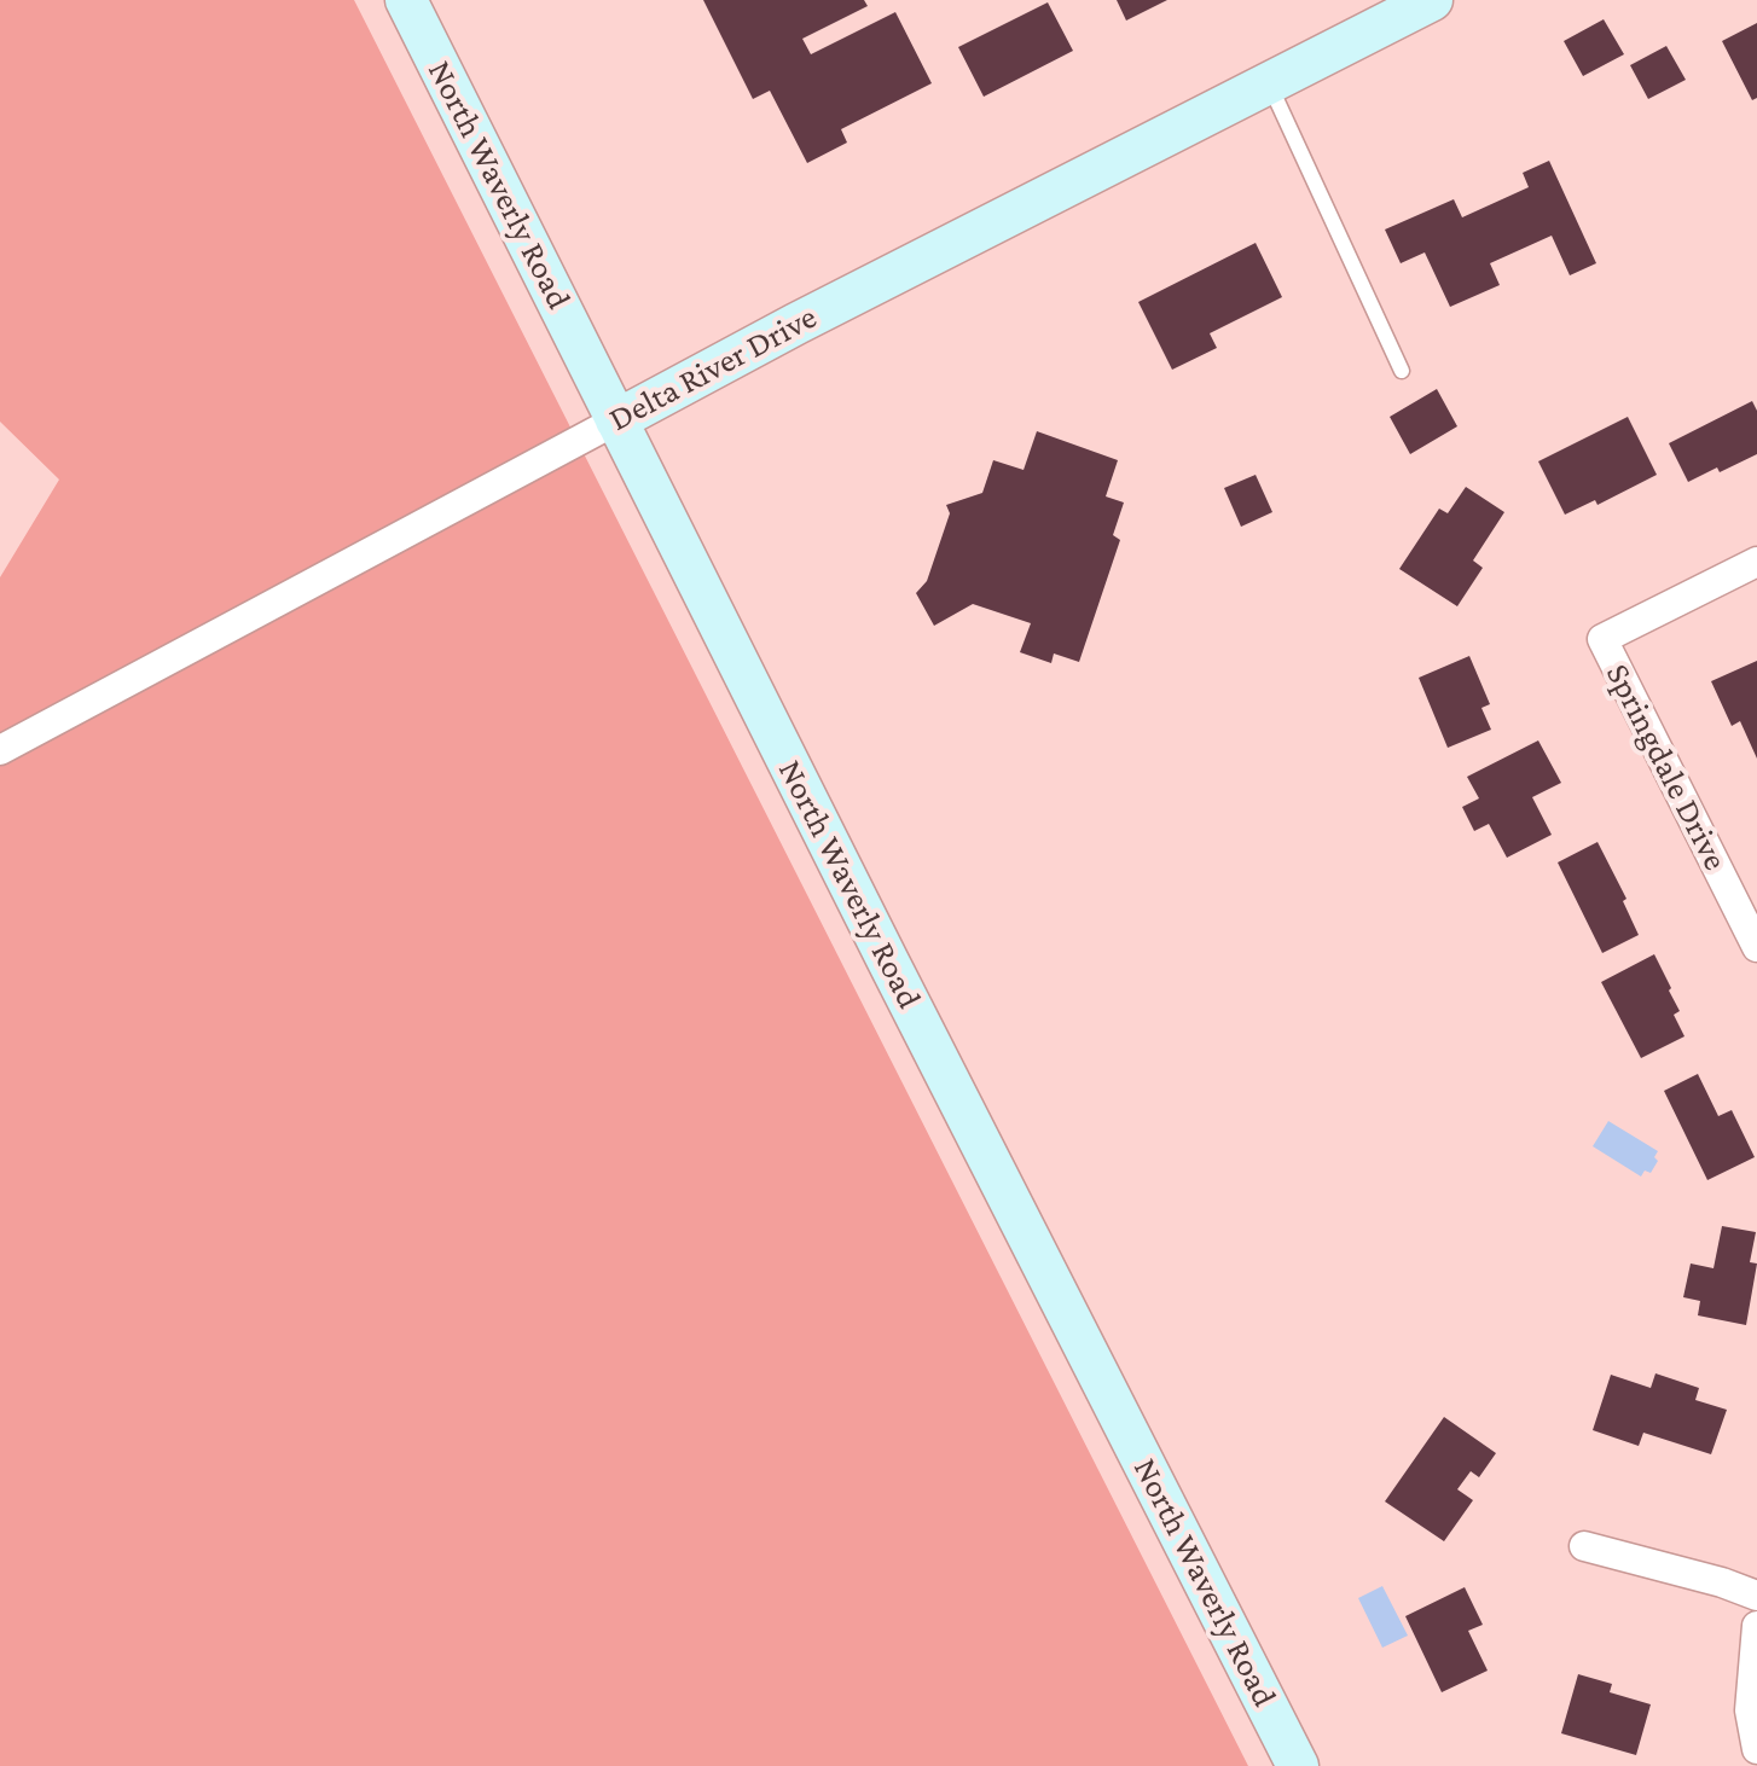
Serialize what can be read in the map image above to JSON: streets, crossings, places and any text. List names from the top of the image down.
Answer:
{
  "streets": {
    "main road": ["North Waverly Road", "Delta River Drive"],
    "street": ["Springdale Drive"]
  },
  "crossings": [
    ["North Waverly Road", "Delta River Drive"]
  ]
}
